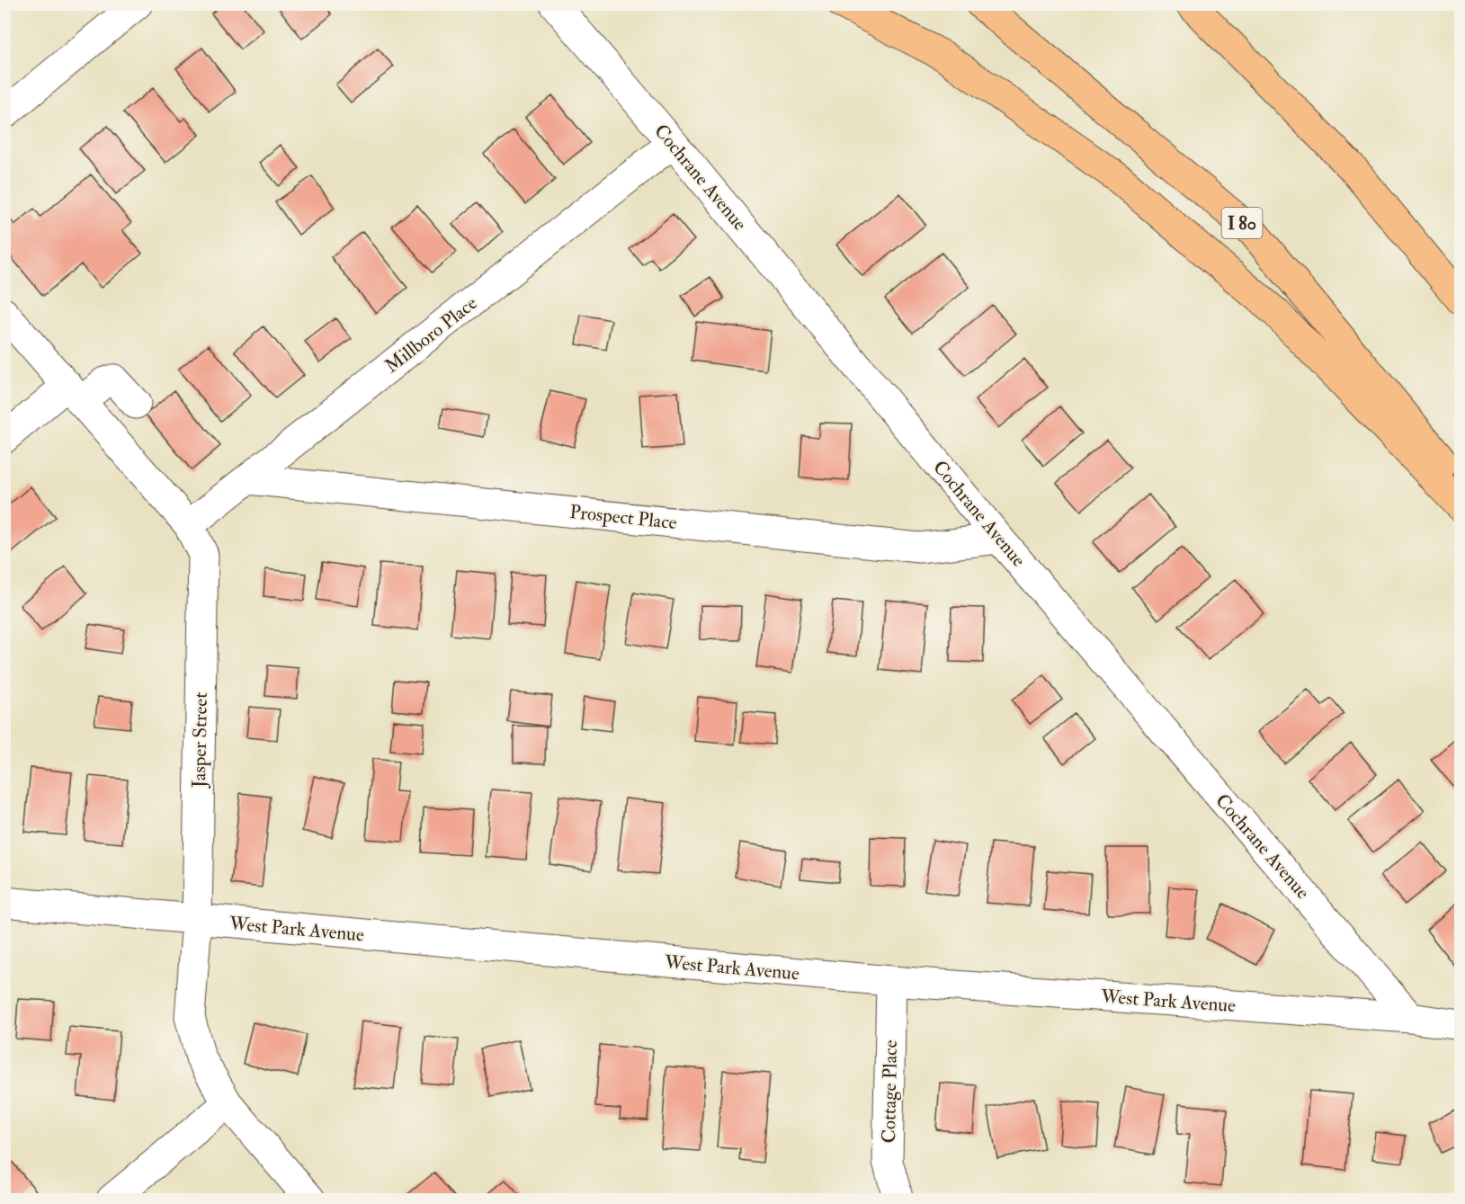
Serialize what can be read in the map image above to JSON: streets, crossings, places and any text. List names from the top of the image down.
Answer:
{
  "streets": {
    "highway": ["I 80"],
    "street": [
      "Cochrane Avenue",
      "Millboro Place",
      "Prospect Place",
      "Jasper Street",
      "West Park Avenue",
      "Cottage Place"
    ]
  },
  "crossings": [
    ["Cochrane Avenue", "Millboro Place"],
    ["Cochrane Avenue", "Prospect Place"],
    ["Cochrane Avenue", "West Park Avenue"],
    ["Millboro Place", "Prospect Place"],
    ["Millboro Place", "Jasper Street"],
    ["Jasper Street", "West Park Avenue"],
    ["West Park Avenue", "Cottage Place"]
  ]
}
